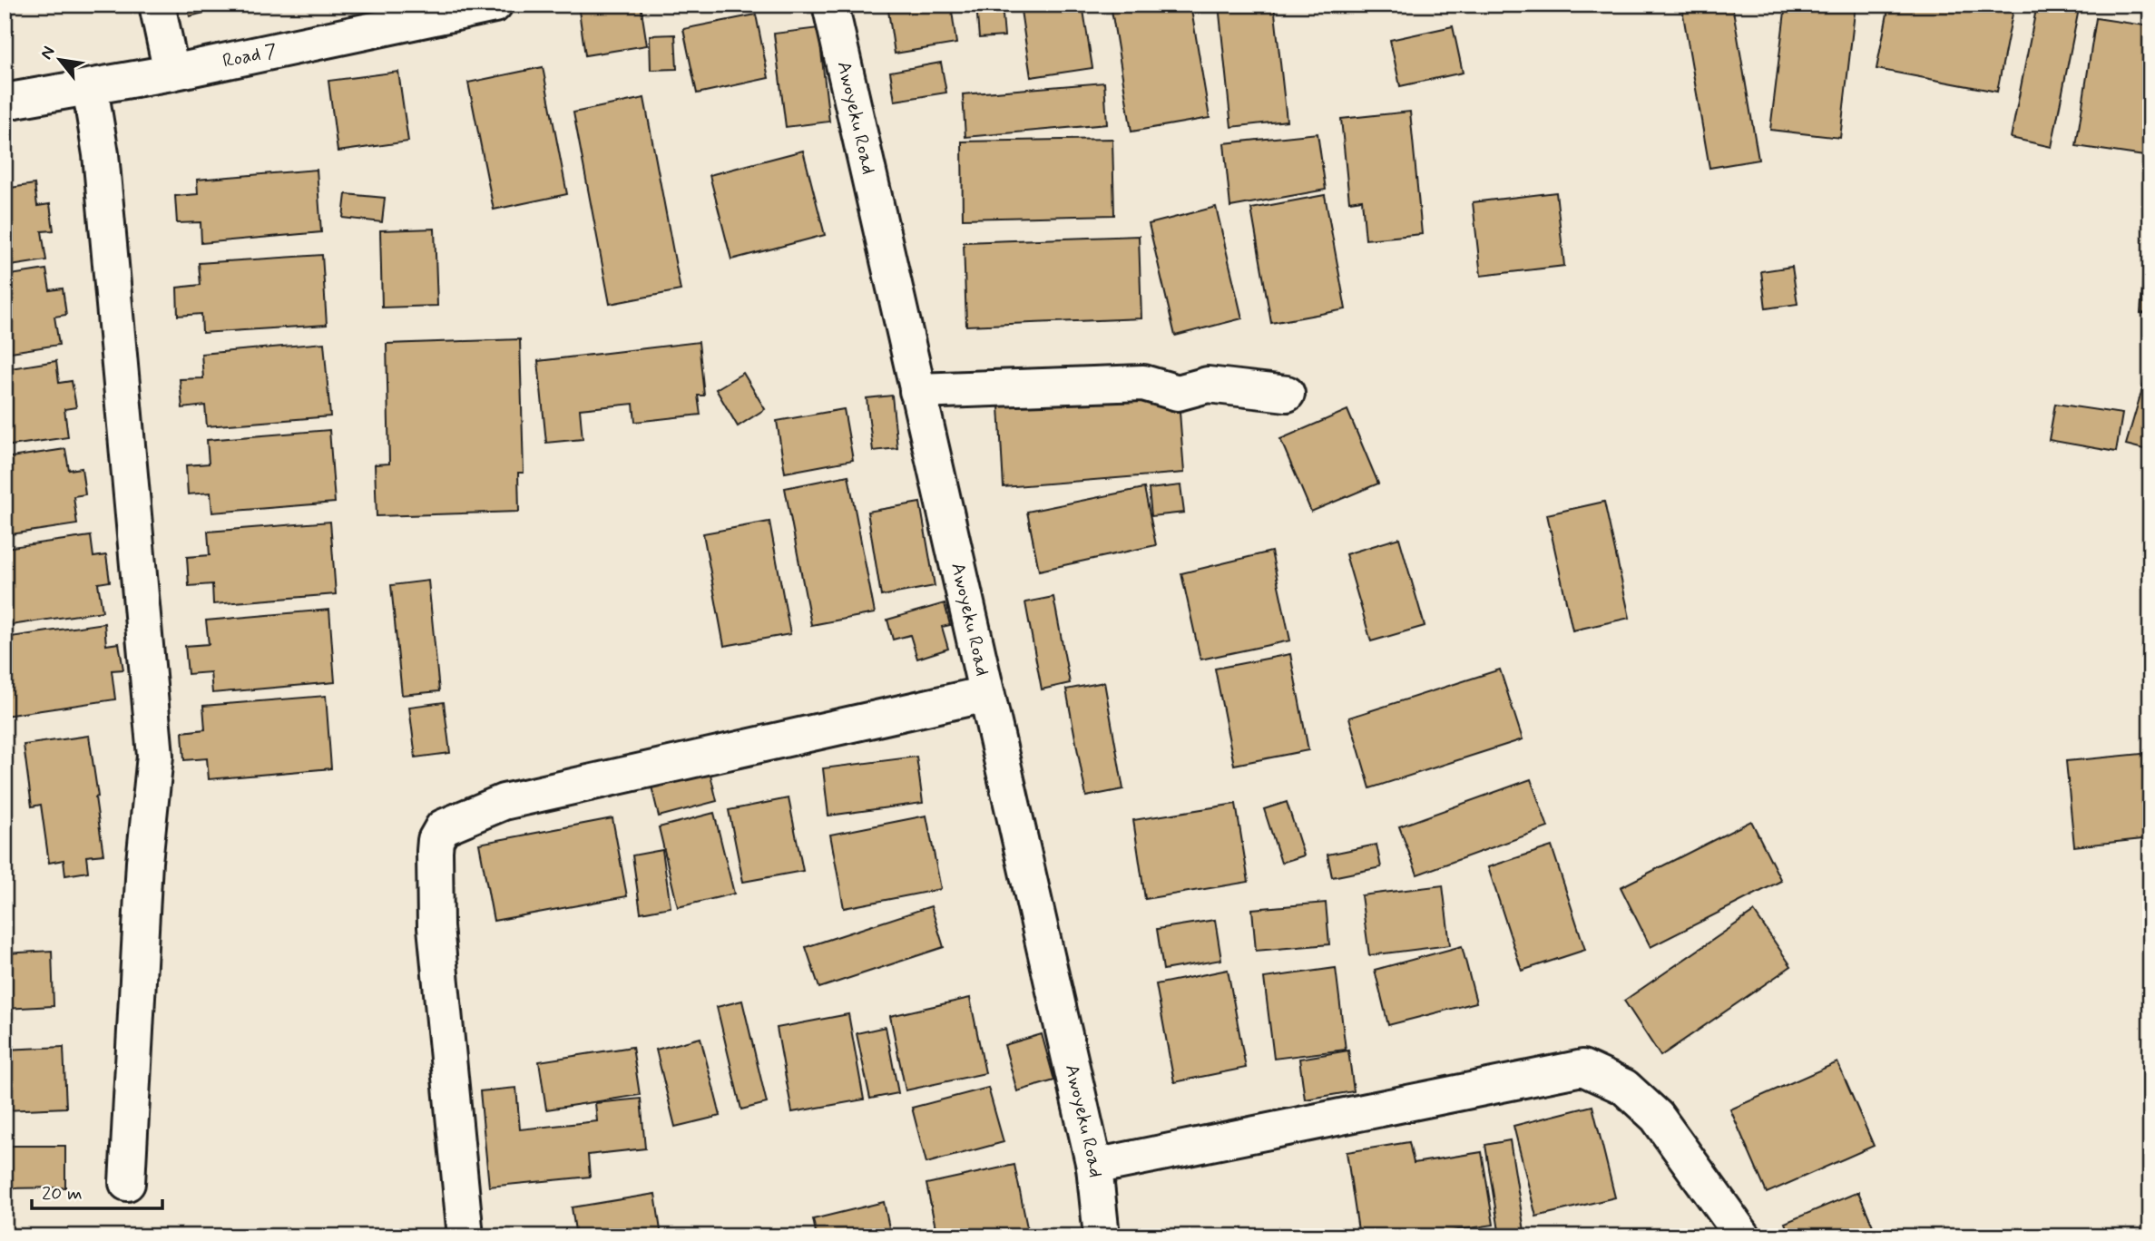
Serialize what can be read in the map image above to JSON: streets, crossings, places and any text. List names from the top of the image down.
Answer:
{
  "streets": {
    "street": ["Road 7", "Awoyeku Road"]
  },
  "scale_bar": "20 m",
  "north": "top left"
}
